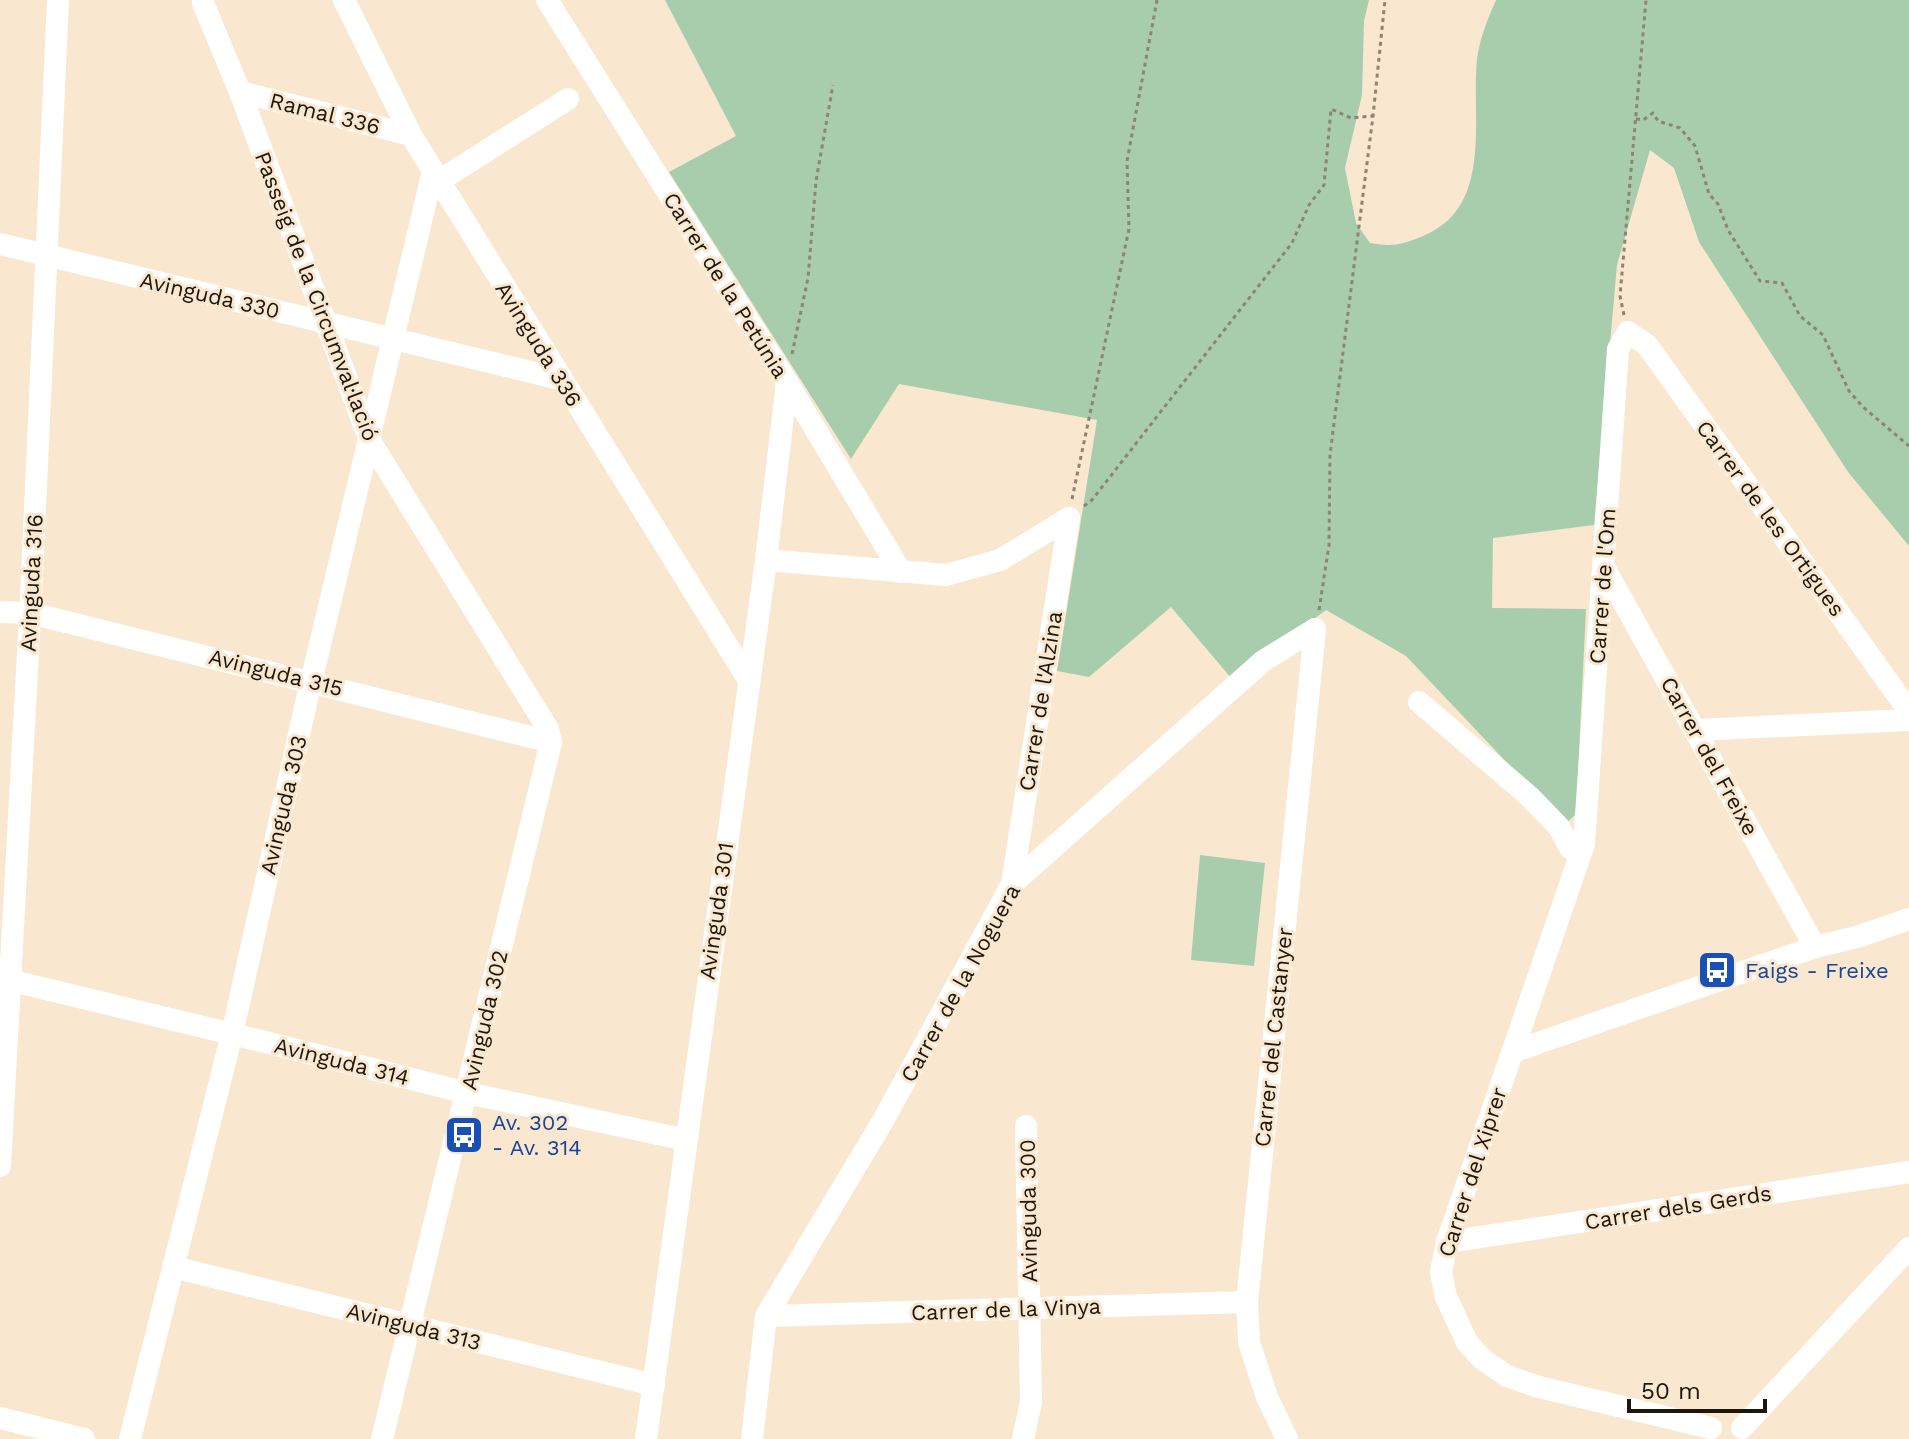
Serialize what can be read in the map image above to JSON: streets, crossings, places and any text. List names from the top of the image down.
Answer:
{
  "streets": {
    "street": [
      "Ramal 336",
      "Carrer de la Petúnia",
      "Avinguda 330",
      "Passeig de la Circumval·lació",
      "Avinguda 336",
      "Carrer de les Ortigues",
      "Avinguda 316",
      "Carrer de l'Om",
      "Avinguda 315",
      "Carrer de l'Alzina",
      "Carrer del Freixe",
      "Avinguda 303",
      "Avinguda 301",
      "Carrer de la Noguera",
      "Avinguda 302",
      "Carrer del Castanyer",
      "Avinguda 314",
      "Carrer del Xiprer",
      "Carrer dels Gerds",
      "Avinguda 300",
      "Carrer de la Vinya",
      "Avinguda 313"
    ]
  },
  "crossings": [
    ["Ramal 336", "Passeig de la Circumval·lació"],
    ["Ramal 336", "Avinguda 336"],
    ["Carrer de la Petúnia", "Avinguda 301"],
    ["Avinguda 330", "Passeig de la Circumval·lació"],
    ["Avinguda 330", "Avinguda 336"],
    ["Avinguda 330", "Avinguda 316"],
    ["Avinguda 330", "Avinguda 303"],
    ["Passeig de la Circumval·lació", "Avinguda 315"],
    ["Passeig de la Circumval·lació", "Avinguda 303"],
    ["Passeig de la Circumval·lació", "Avinguda 302"],
    ["Avinguda 336", "Avinguda 303"],
    ["Avinguda 336", "Avinguda 301"],
    ["Carrer de les Ortigues", "Carrer de l'Om"],
    ["Avinguda 316", "Avinguda 315"],
    ["Avinguda 316", "Avinguda 314"],
    ["Carrer de l'Om", "Carrer del Freixe"],
    ["Carrer de l'Om", "Carrer del Xiprer"],
    ["Avinguda 315", "Avinguda 303"],
    ["Avinguda 315", "Avinguda 302"],
    ["Carrer de l'Alzina", "Carrer de la Noguera"],
    ["Avinguda 303", "Avinguda 314"],
    ["Avinguda 303", "Avinguda 313"],
    ["Avinguda 301", "Avinguda 314"],
    ["Avinguda 301", "Avinguda 313"],
    ["Carrer de la Noguera", "Carrer del Castanyer"],
    ["Carrer de la Noguera", "Carrer de la Vinya"],
    ["Avinguda 302", "Avinguda 314"],
    ["Avinguda 302", "Avinguda 313"],
    ["Carrer del Castanyer", "Carrer de la Vinya"],
    ["Carrer del Xiprer", "Carrer dels Gerds"],
    ["Avinguda 300", "Carrer de la Vinya"]
  ],
  "places": {
    "bus stop": ["Faigs - Freixe", "Av. 302 - Av. 314"]
  },
  "scale_bar": "50 m"
}
